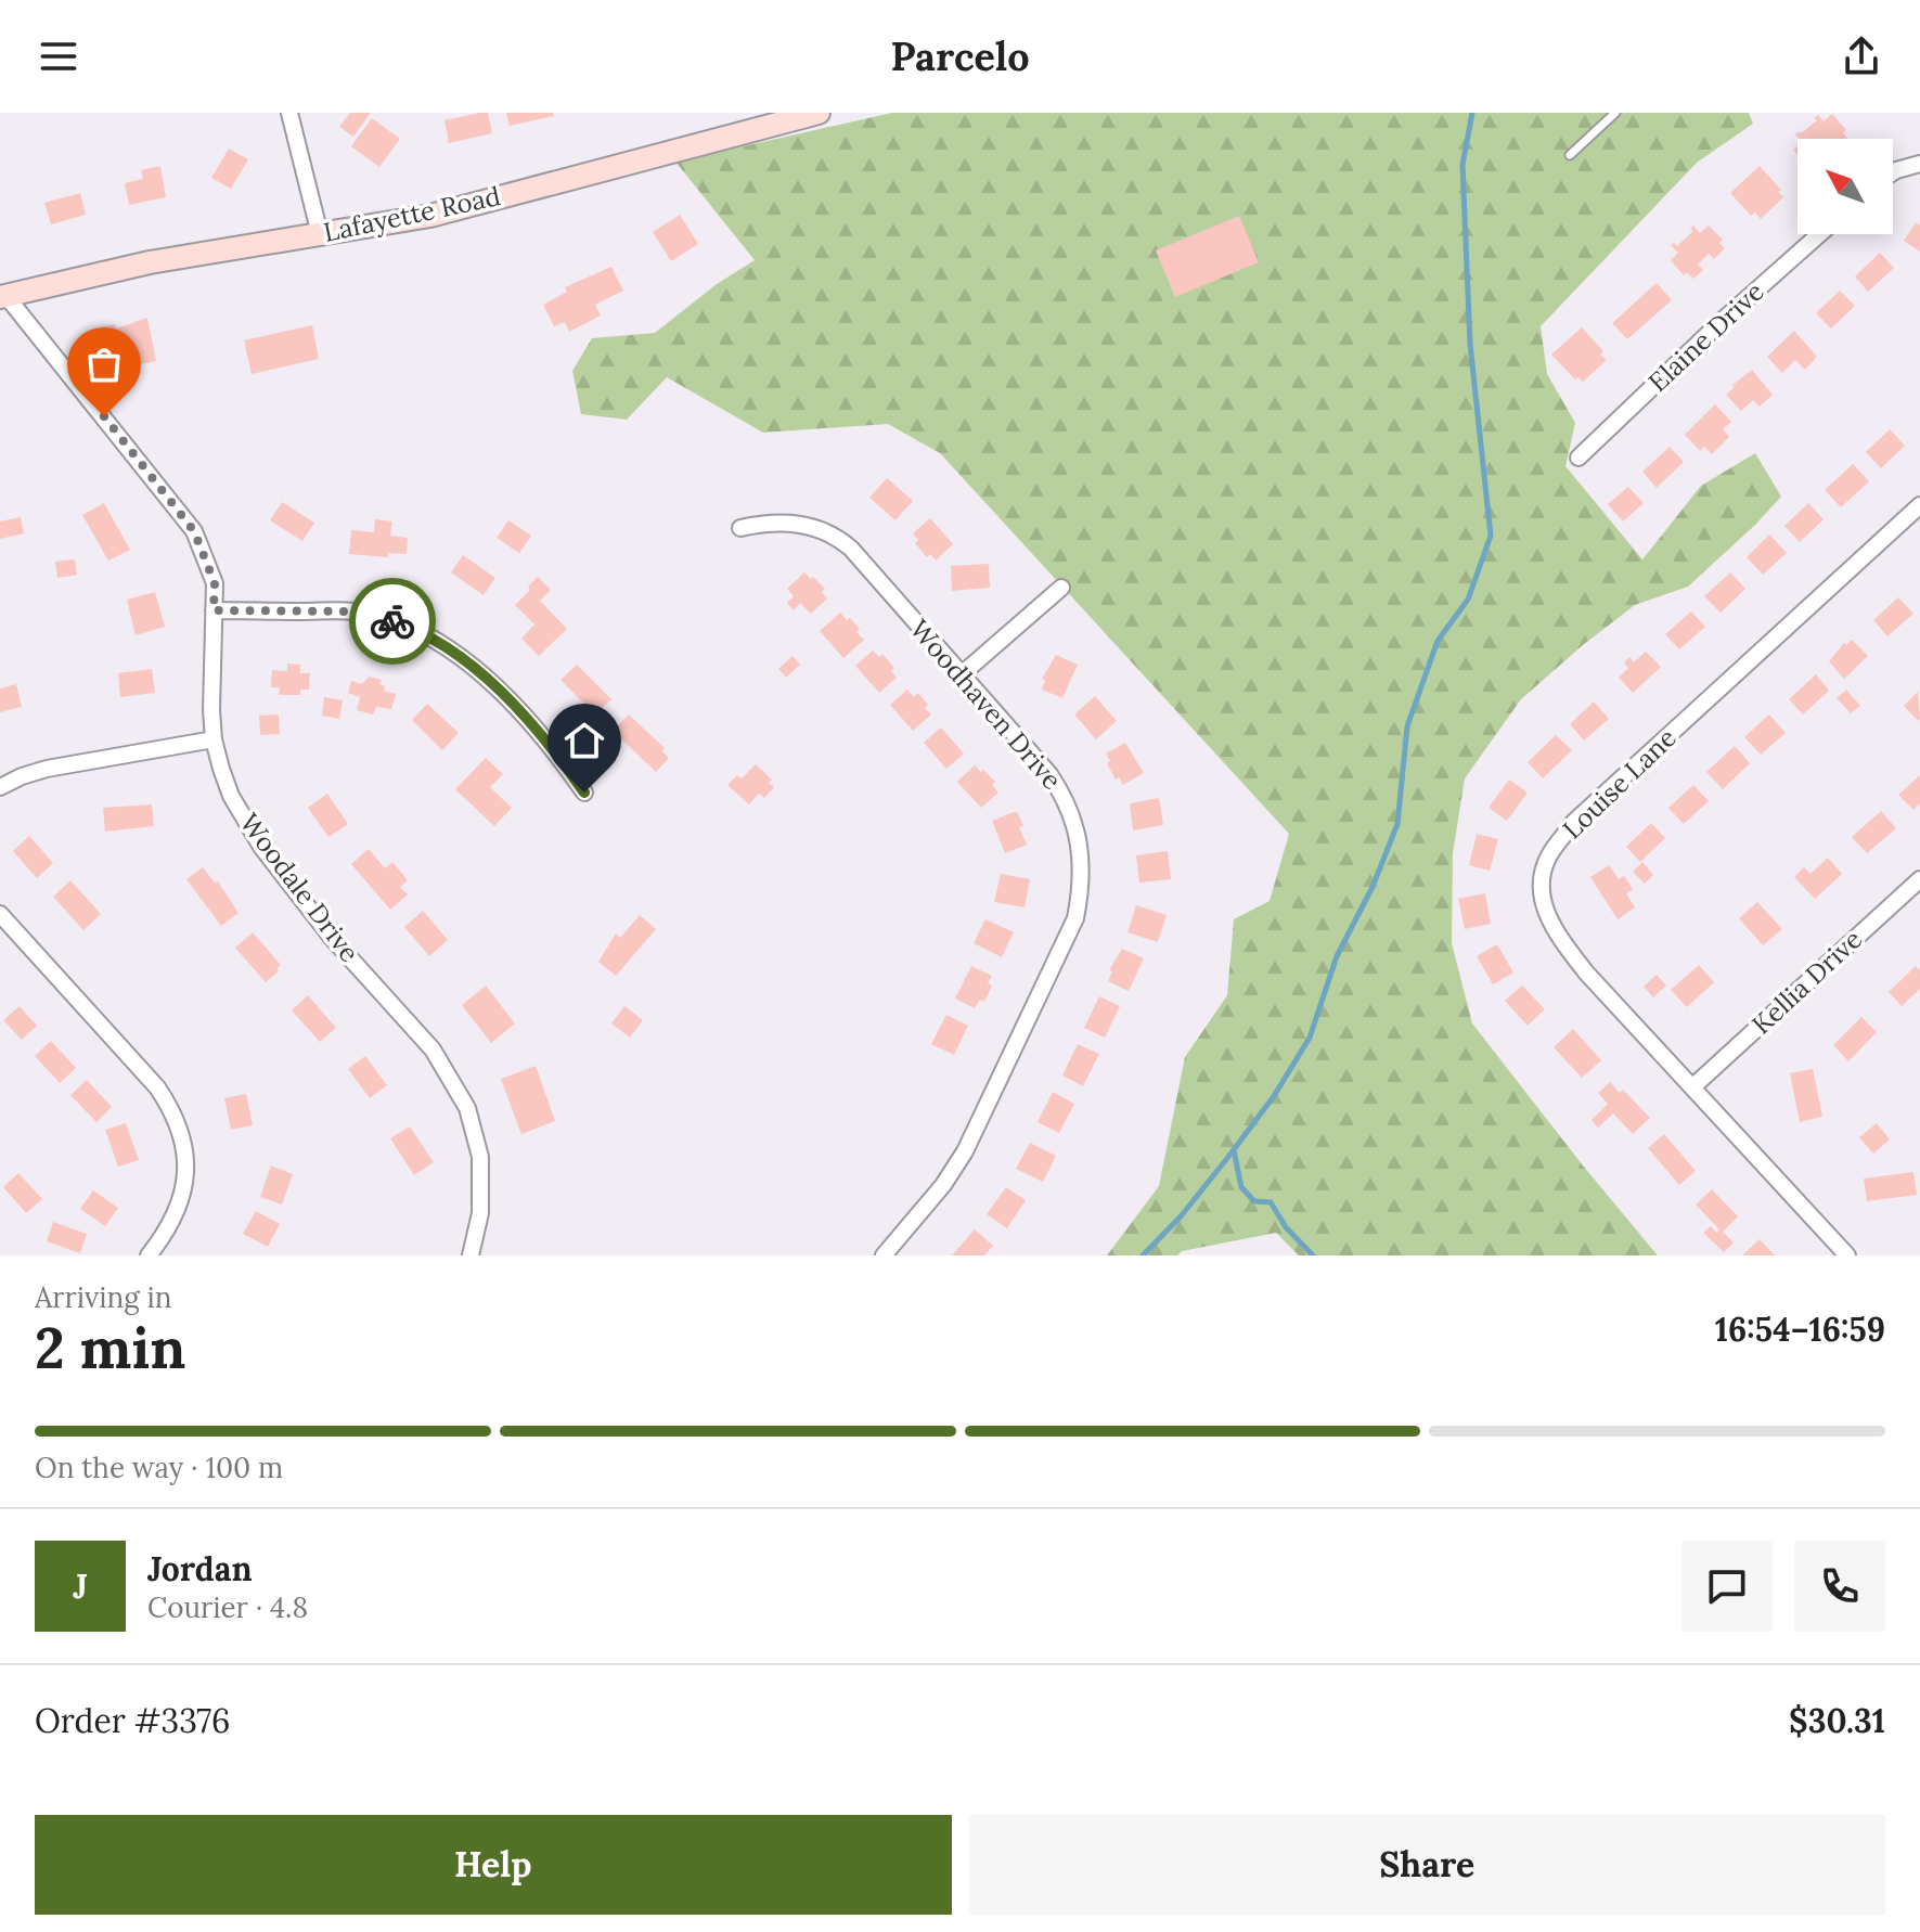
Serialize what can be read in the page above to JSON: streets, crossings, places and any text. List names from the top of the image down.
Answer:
{
  "streets": {
    "main road": ["Lafayette Road"],
    "street": [
      "Elaine Drive",
      "Woodhaven Drive",
      "Louise Lane",
      "Woodale Drive",
      "Kellia Drive"
    ]
  },
  "crossings": [
    ["Lafayette Road", "Woodale Drive"],
    ["Louise Lane", "Kellia Drive"]
  ],
  "north": "top left",
  "page": {
    "header": "Parcelo",
    "heading": ["2 min", "Arriving in", "16:54–16:59"],
    "panel": [
      "Jordan",
      "Courier · 4.8",
      "Order #3376",
      "$30.31"
    ],
    "bar": "On the way · 100 m",
    "round": "J",
    "buttons": ["Help", "Share"]
  }
}
